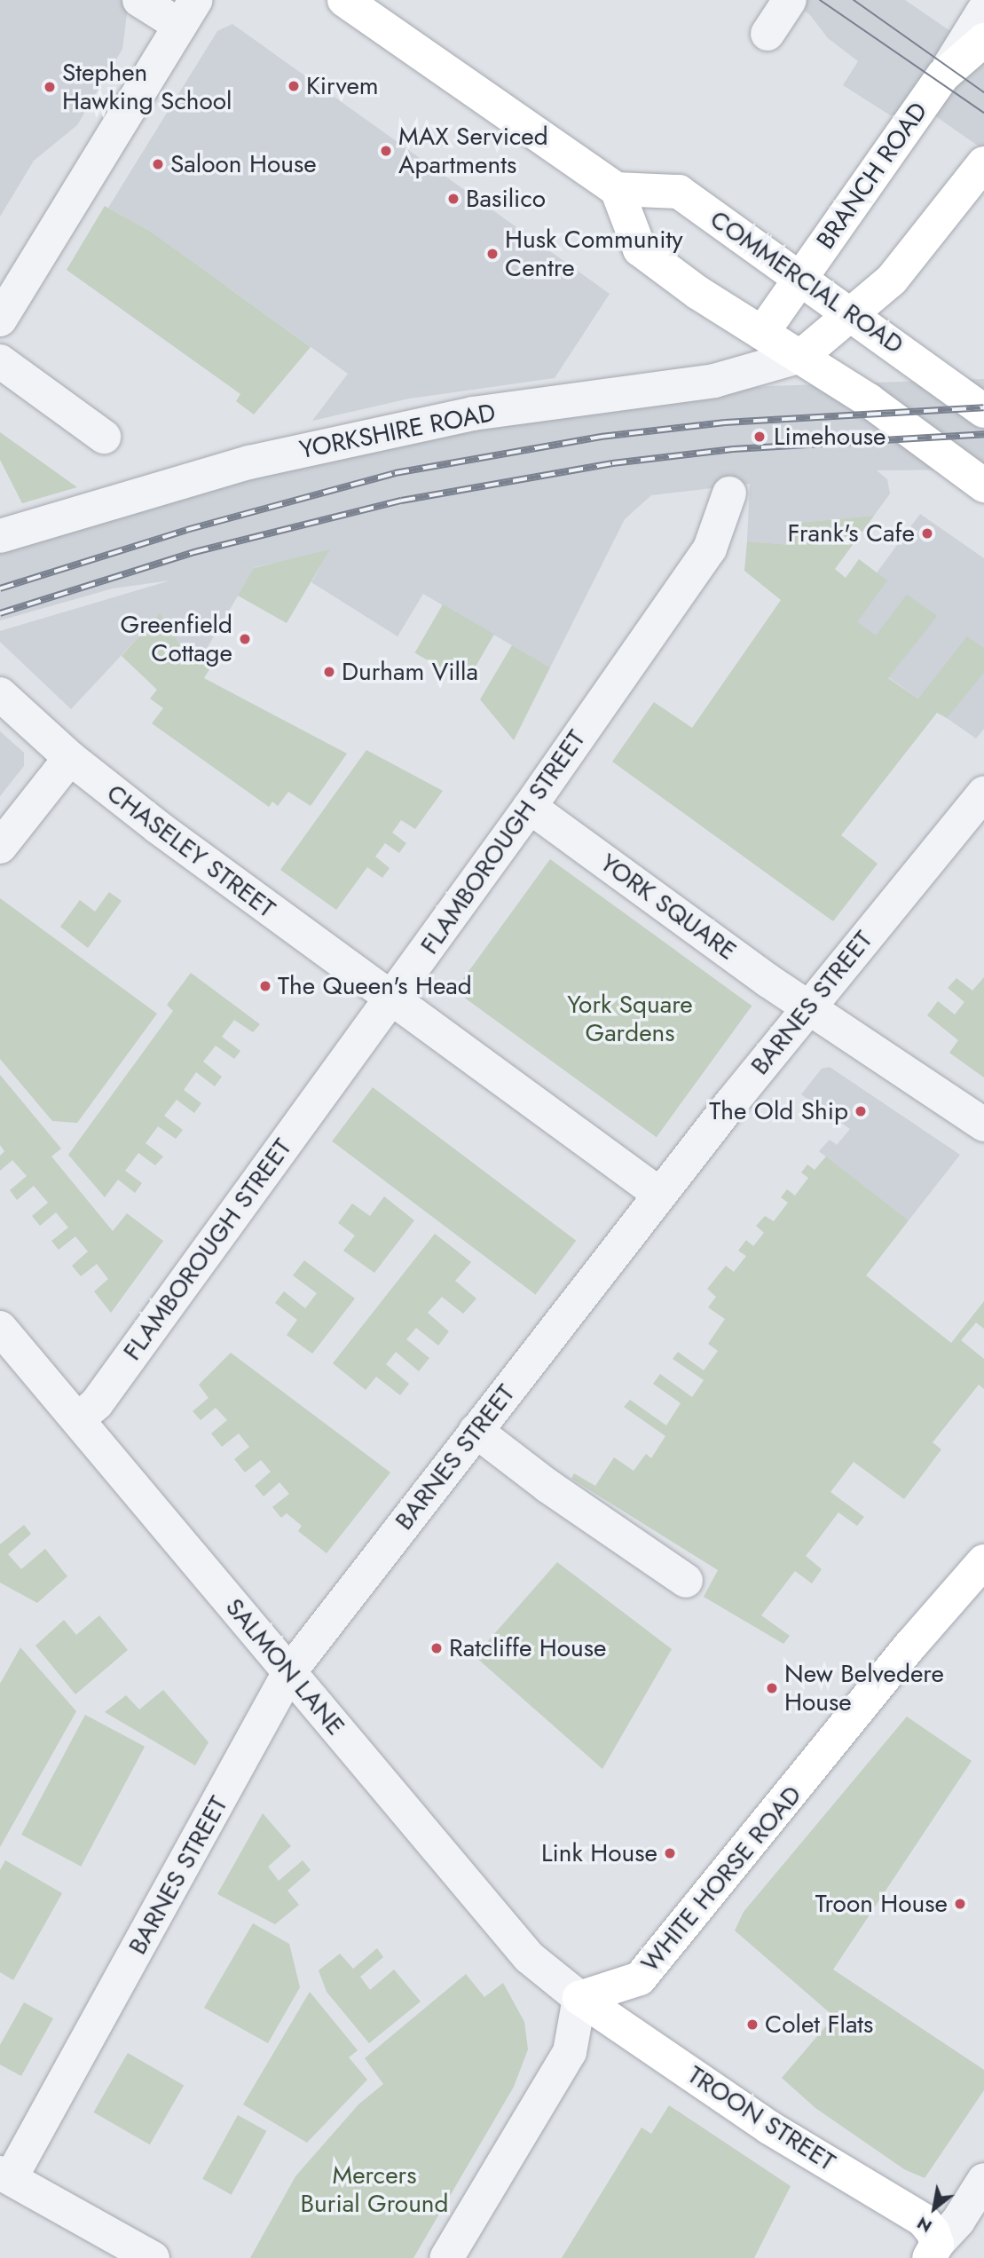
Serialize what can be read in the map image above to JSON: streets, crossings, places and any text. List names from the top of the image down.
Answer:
{
  "streets": {
    "main road": [
      "BRANCH ROAD",
      "COMMERCIAL ROAD",
      "WHITE HORSE ROAD",
      "TROON STREET"
    ],
    "street": [
      "YORKSHIRE ROAD",
      "FLAMBOROUGH STREET",
      "CHASELEY STREET",
      "YORK SQUARE",
      "BARNES STREET",
      "SALMON LANE"
    ]
  },
  "crossings": [
    ["BRANCH ROAD", "COMMERCIAL ROAD"],
    ["FLAMBOROUGH STREET", "CHASELEY STREET"],
    ["FLAMBOROUGH STREET", "YORK SQUARE"],
    ["FLAMBOROUGH STREET", "SALMON LANE"],
    ["YORK SQUARE", "BARNES STREET"],
    ["BARNES STREET", "SALMON LANE"],
    ["SALMON LANE", "WHITE HORSE ROAD"],
    ["SALMON LANE", "TROON STREET"],
    ["WHITE HORSE ROAD", "TROON STREET"]
  ],
  "parks": ["York Square Gardens", "Mercers Burial Ground"],
  "places": [
    "Kirvem",
    "Stephen Hawking School",
    "MAX Serviced Apartments",
    "Saloon House",
    "Basilico",
    "Husk Community Centre",
    "Limehouse",
    "Frank's Cafe",
    "Greenfield Cottage",
    "Durham Villa",
    "The Queen's Head",
    "The Old Ship",
    "Ratcliffe House",
    "New Belvedere House",
    "Link House",
    "Troon House",
    "Colet Flats"
  ],
  "north": "bottom left"
}
